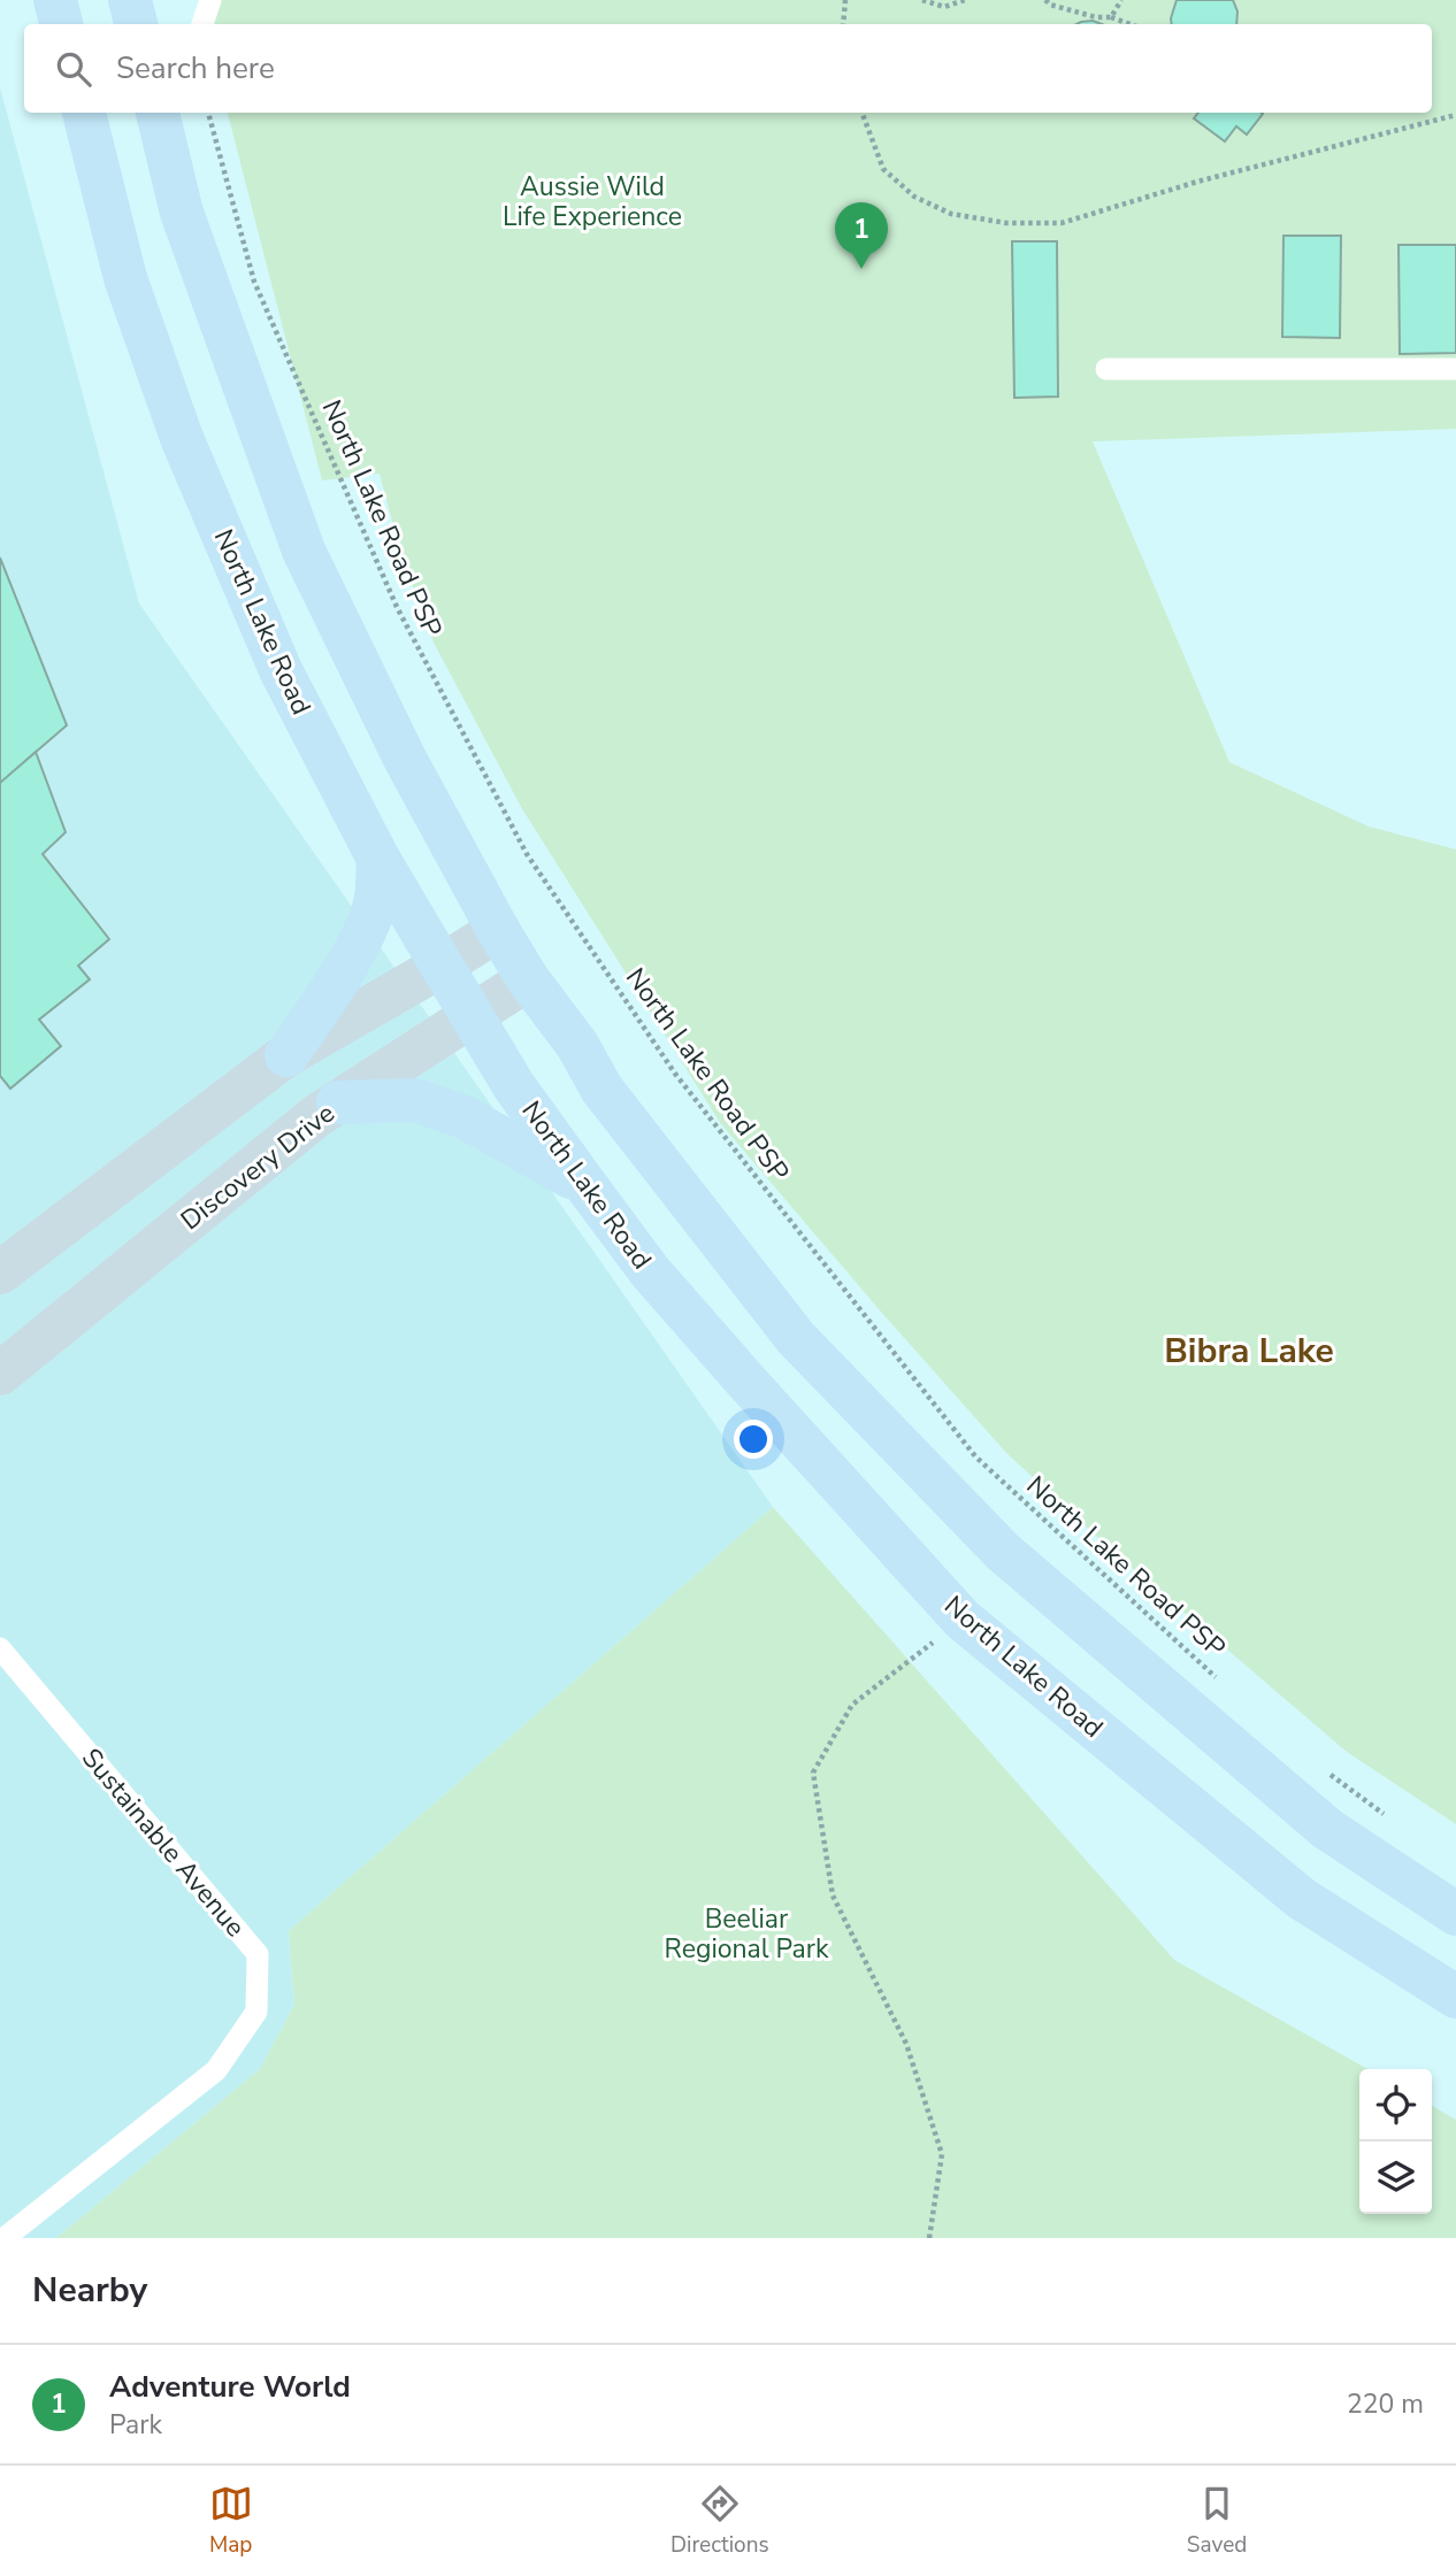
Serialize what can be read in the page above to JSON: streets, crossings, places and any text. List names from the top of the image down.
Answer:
{
  "streets": {
    "main road": ["North Lake Road"],
    "street": ["Discovery Drive"],
    "lane": ["Sustainable Avenue"],
    "path": ["North Lake Road PSP"]
  },
  "crossings": [
    ["North Lake Road", "Discovery Drive"]
  ],
  "districts": ["Bibra Lake"],
  "parks": ["Aussie Wild Life Experience", "Beeliar Regional Park"],
  "page": {
    "search": "Search here",
    "pins": "1",
    "heading": "Nearby",
    "list": [
      {
        "mark": "1",
        "name": "Adventure World",
        "note": "Park",
        "value": "220 m"
      }
    ],
    "nav": ["Map", "Directions", "Saved"]
  }
}
